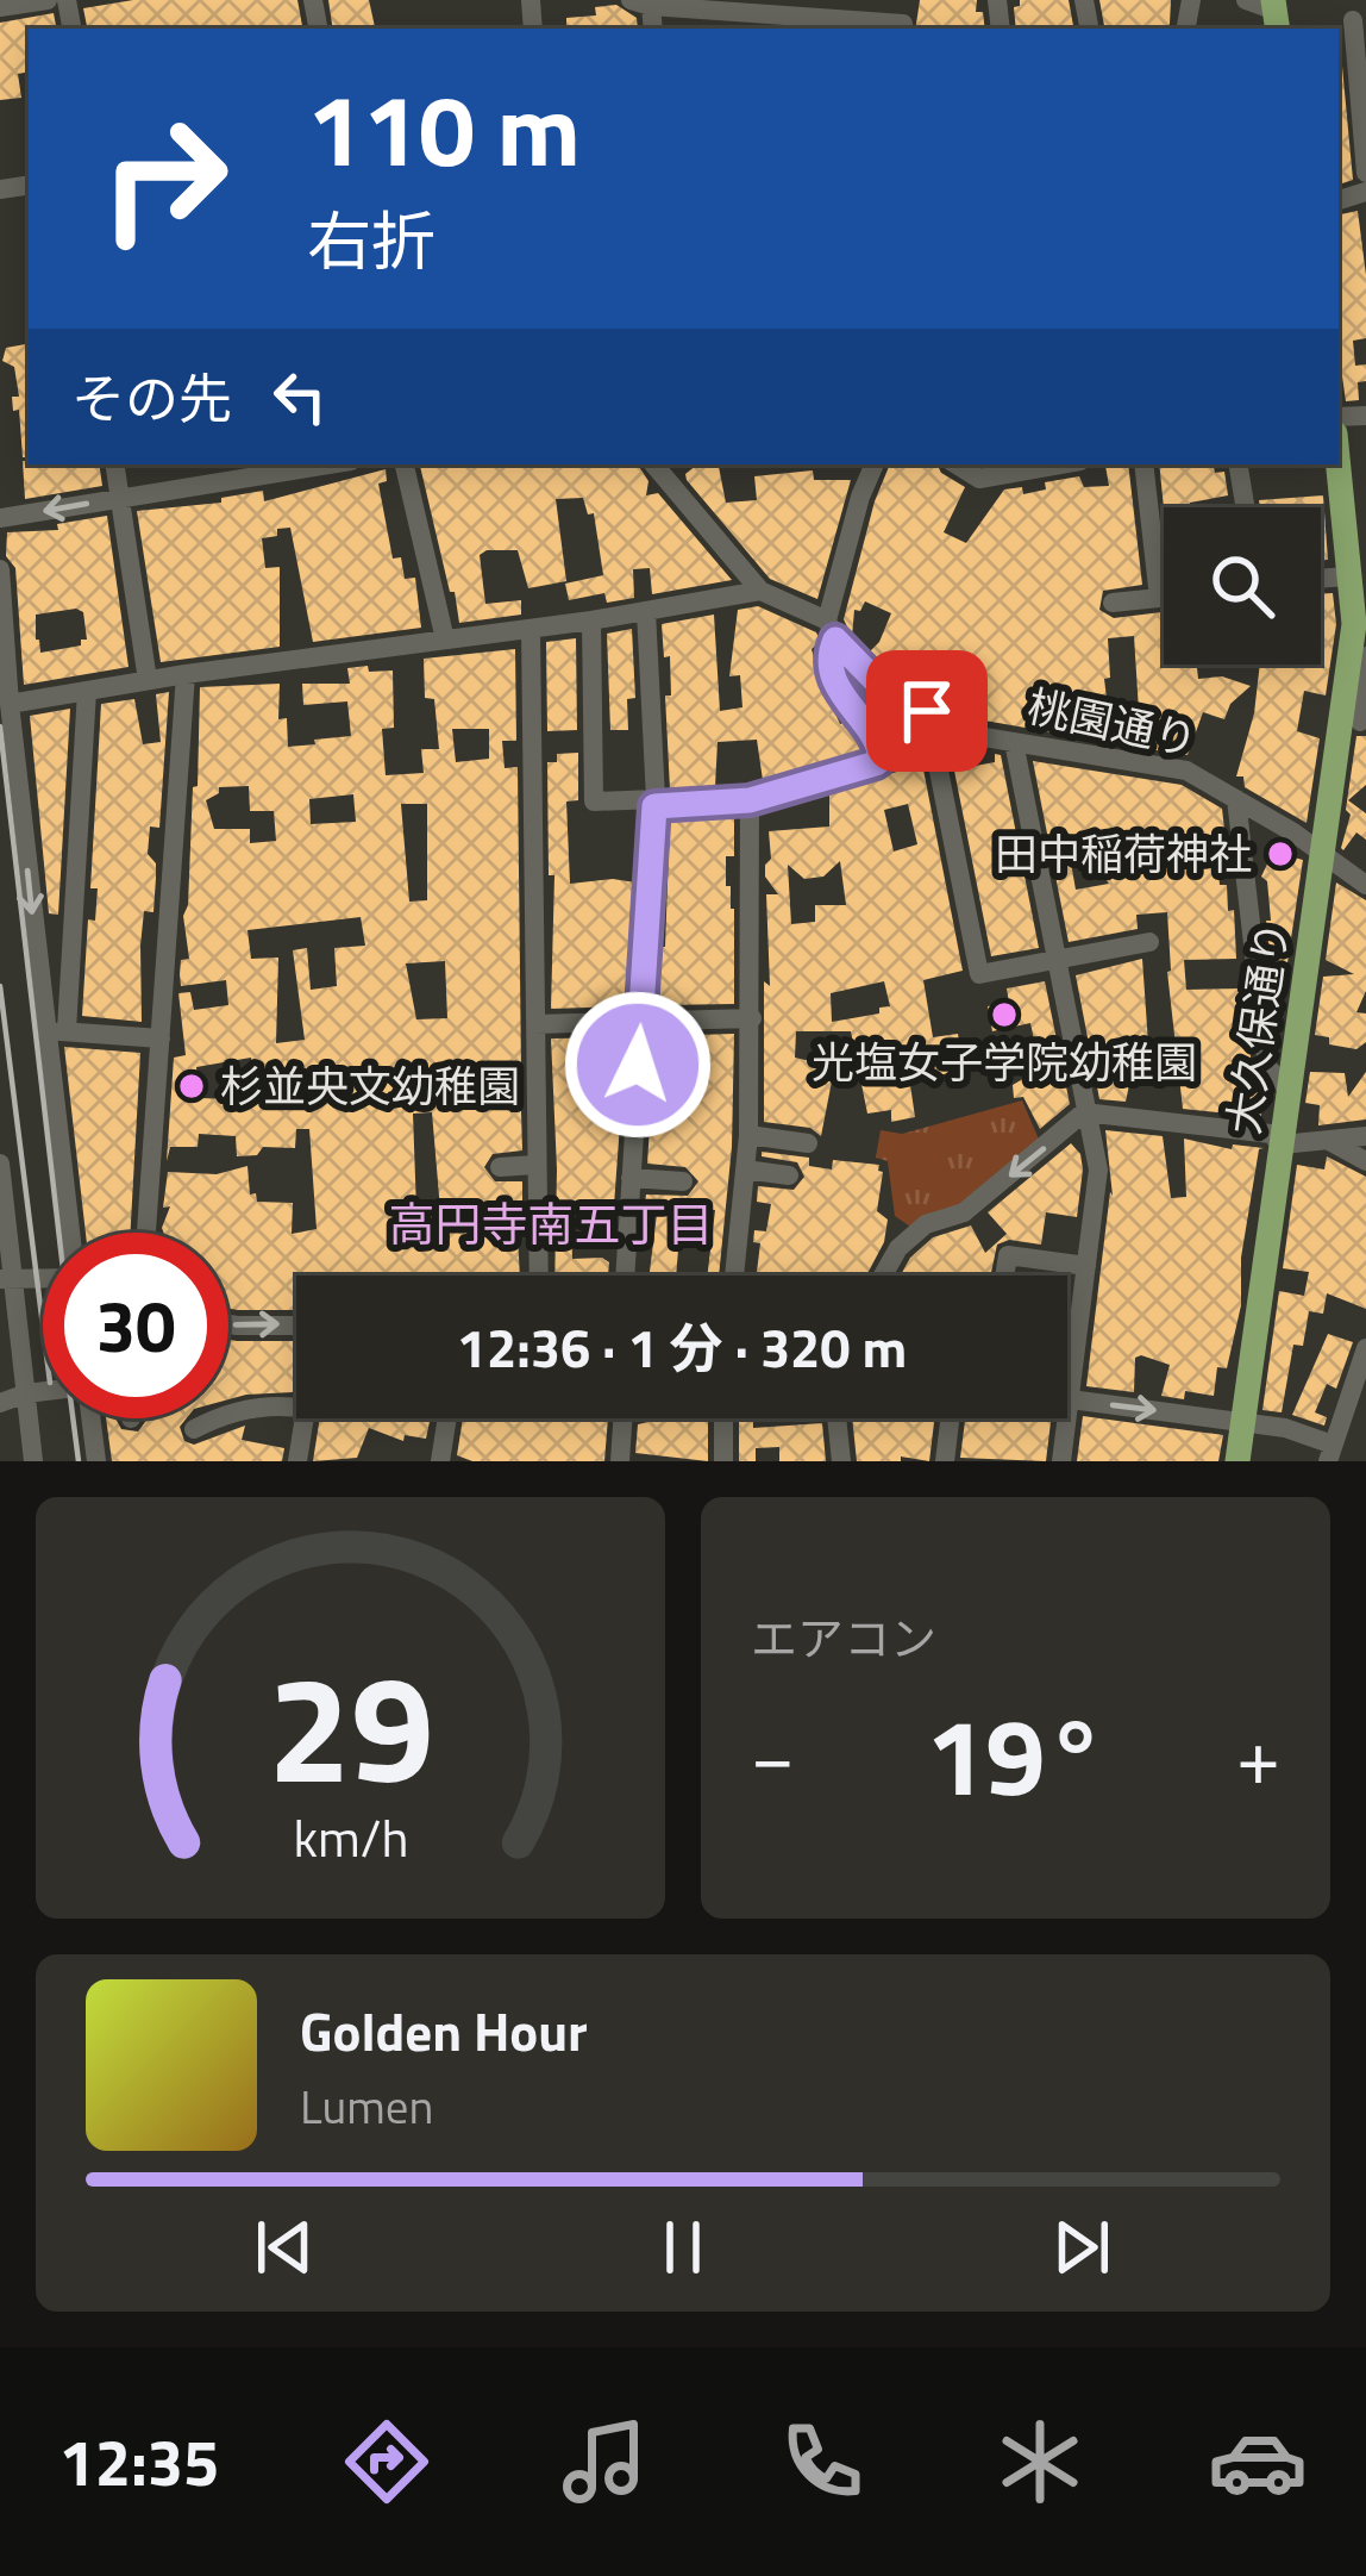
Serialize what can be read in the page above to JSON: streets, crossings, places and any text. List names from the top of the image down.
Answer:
{
  "streets": {
    "main road": ["大久保通り"],
    "street": ["桃園通り"]
  },
  "crossings": [
    ["桃園通り", "大久保通り"]
  ],
  "districts": ["高円寺南五丁目"],
  "places": ["田中稲荷神社", "光塩女子学院幼稚園", "杉並央文幼稚園"],
  "page": {
    "turn": ["110 m", "右折"],
    "then": "その先",
    "limit": "30",
    "trip": "12:36 · 1 分 · 320 m",
    "tile": "エアコン",
    "heat": ["−", "19°", "+"],
    "song": ["Golden Hour", "Lumen"],
    "tabs": "12:35",
    "gauge": ["29", "km/h"]
  }
}
